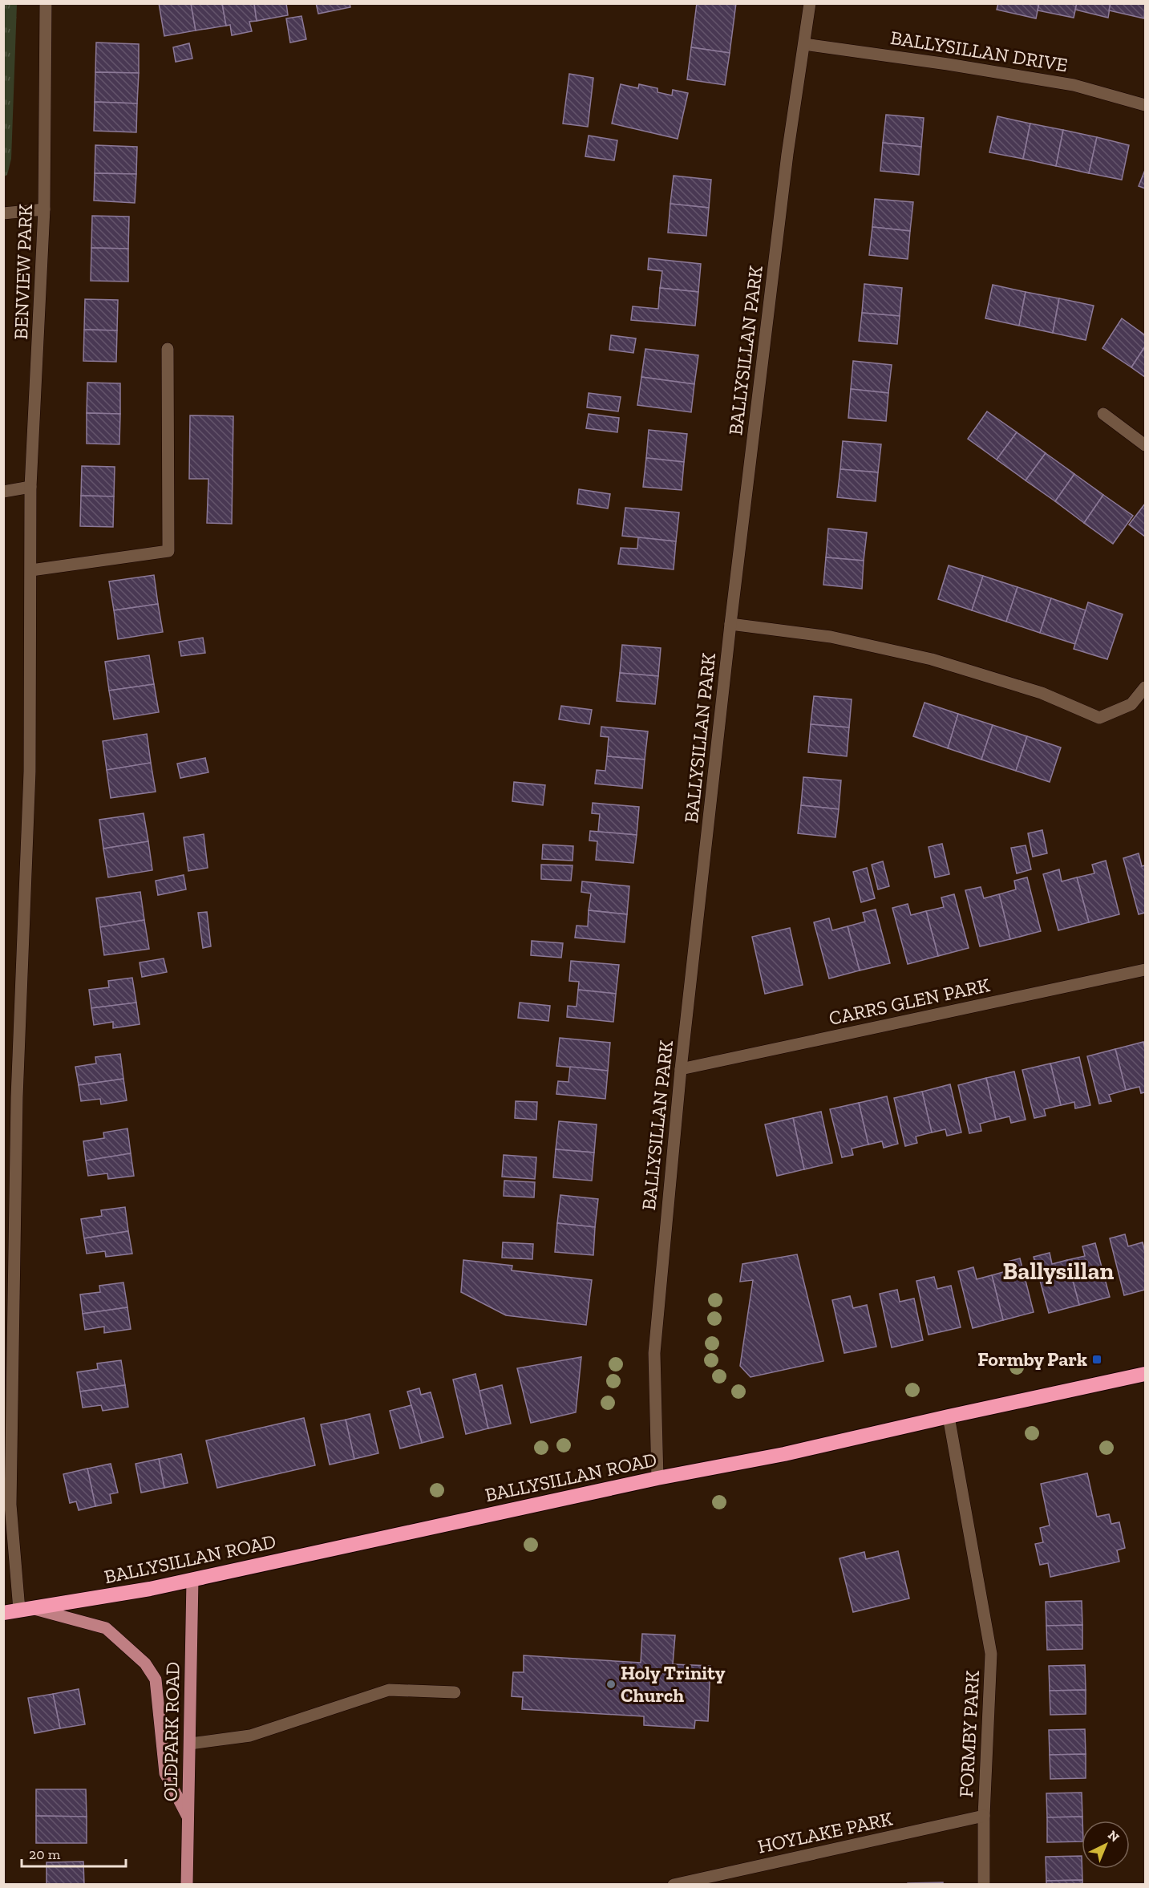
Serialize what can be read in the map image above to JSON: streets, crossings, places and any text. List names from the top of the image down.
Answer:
{
  "streets": {
    "highway": ["BALLYSILLAN ROAD"],
    "main road": ["OLDPARK ROAD"],
    "street": [
      "BALLYSILLAN DRIVE",
      "BENVIEW PARK",
      "BALLYSILLAN PARK",
      "CARRS GLEN PARK",
      "FORMBY PARK",
      "HOYLAKE PARK"
    ]
  },
  "crossings": [
    ["BALLYSILLAN DRIVE", "BALLYSILLAN PARK"],
    ["BENVIEW PARK", "BALLYSILLAN ROAD"],
    ["BALLYSILLAN PARK", "CARRS GLEN PARK"],
    ["BALLYSILLAN PARK", "BALLYSILLAN ROAD"],
    ["BALLYSILLAN ROAD", "OLDPARK ROAD"],
    ["BALLYSILLAN ROAD", "FORMBY PARK"],
    ["FORMBY PARK", "HOYLAKE PARK"]
  ],
  "districts": ["Ballysillan"],
  "places": {
    "transit": ["Formby Park"],
    "other": ["Holy Trinity Church"]
  },
  "scale_bar": "20 m",
  "north": "top right"
}
